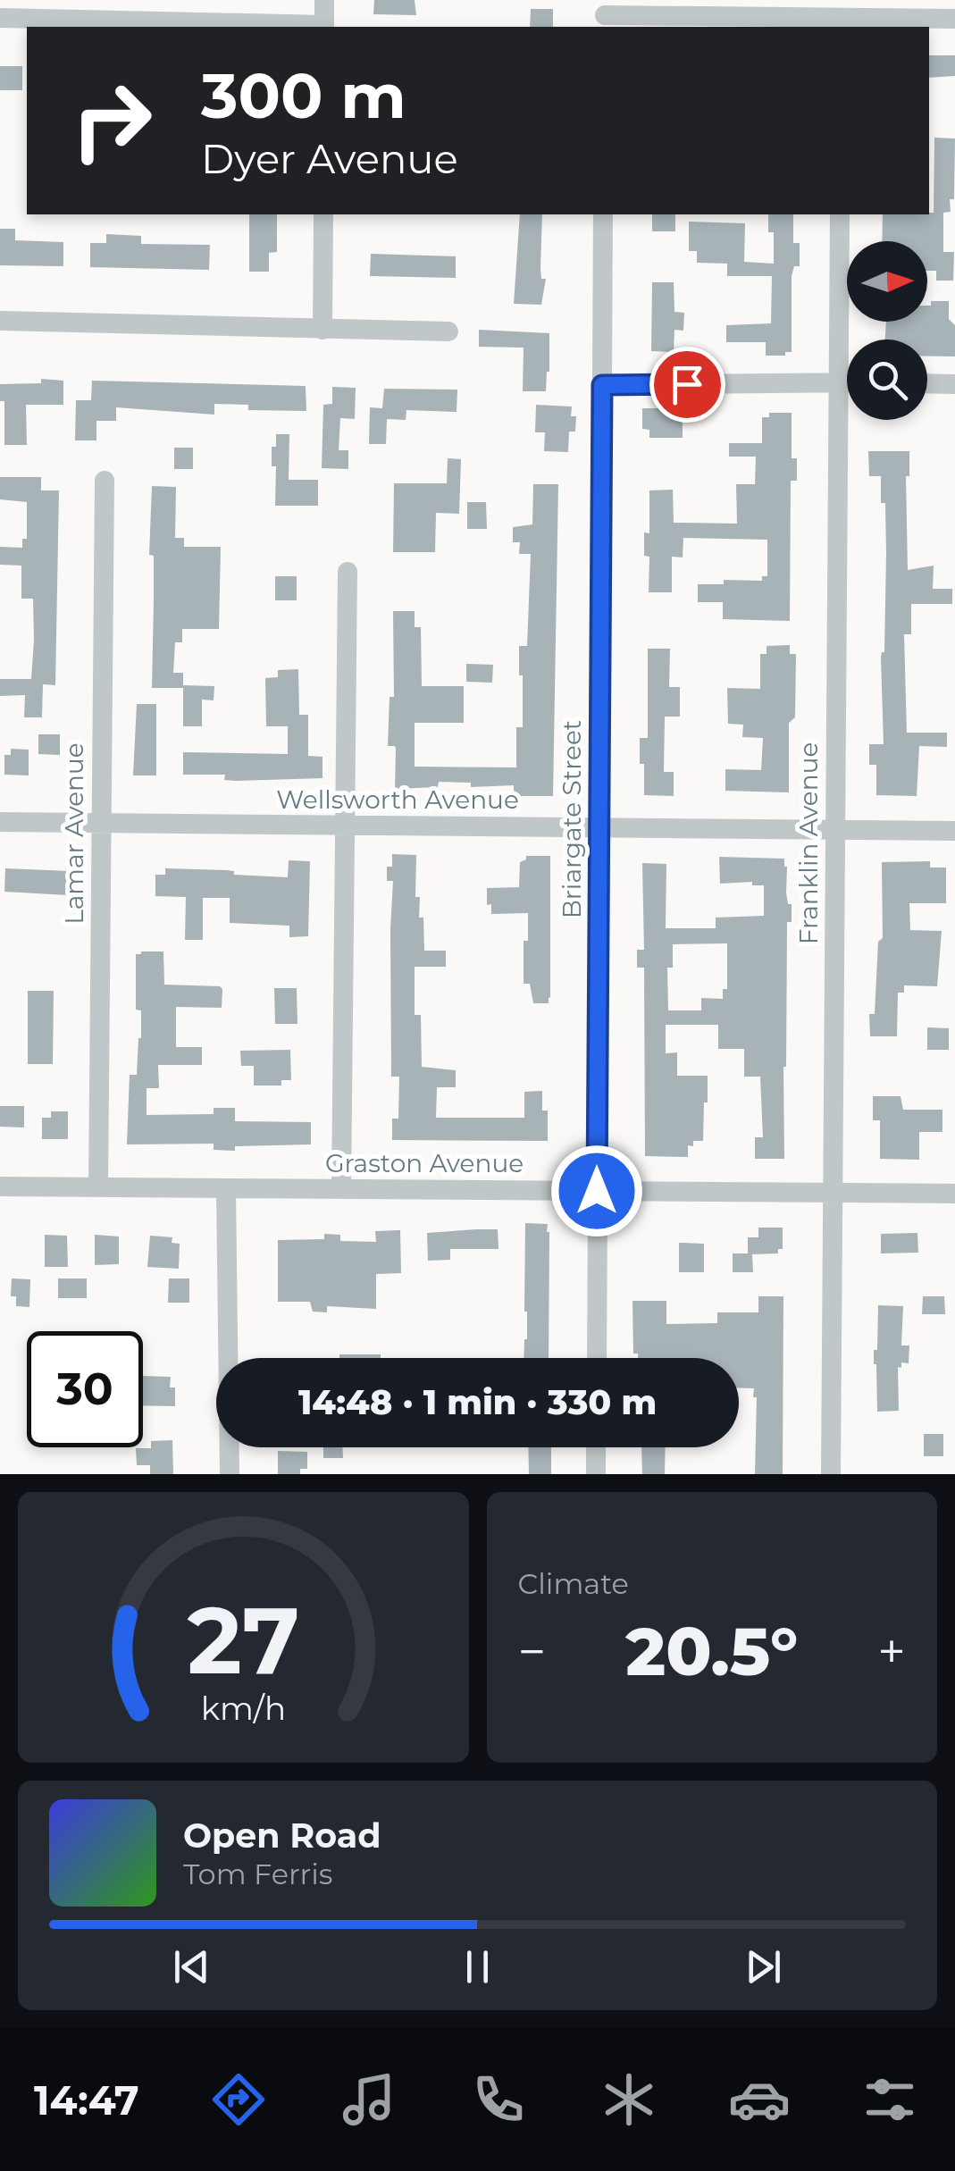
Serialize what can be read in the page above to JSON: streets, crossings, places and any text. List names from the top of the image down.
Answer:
{
  "streets": {
    "street": [
      "Wellsworth Avenue",
      "Briargate Street",
      "Lamar Avenue",
      "Franklin Avenue",
      "Graston Avenue"
    ]
  },
  "crossings": [
    ["Wellsworth Avenue", "Briargate Street"],
    ["Wellsworth Avenue", "Lamar Avenue"],
    ["Wellsworth Avenue", "Franklin Avenue"],
    ["Briargate Street", "Graston Avenue"],
    ["Lamar Avenue", "Graston Avenue"],
    ["Franklin Avenue", "Graston Avenue"]
  ],
  "north": "right",
  "page": {
    "turn": ["300 m", "Dyer Avenue"],
    "limit": "30",
    "trip": "14:48 · 1 min · 330 m",
    "tile": "Climate",
    "heat": ["−", "20.5°", "+"],
    "song": ["Open Road", "Tom Ferris"],
    "tabs": "14:47",
    "gauge": ["27", "km/h"]
  }
}
